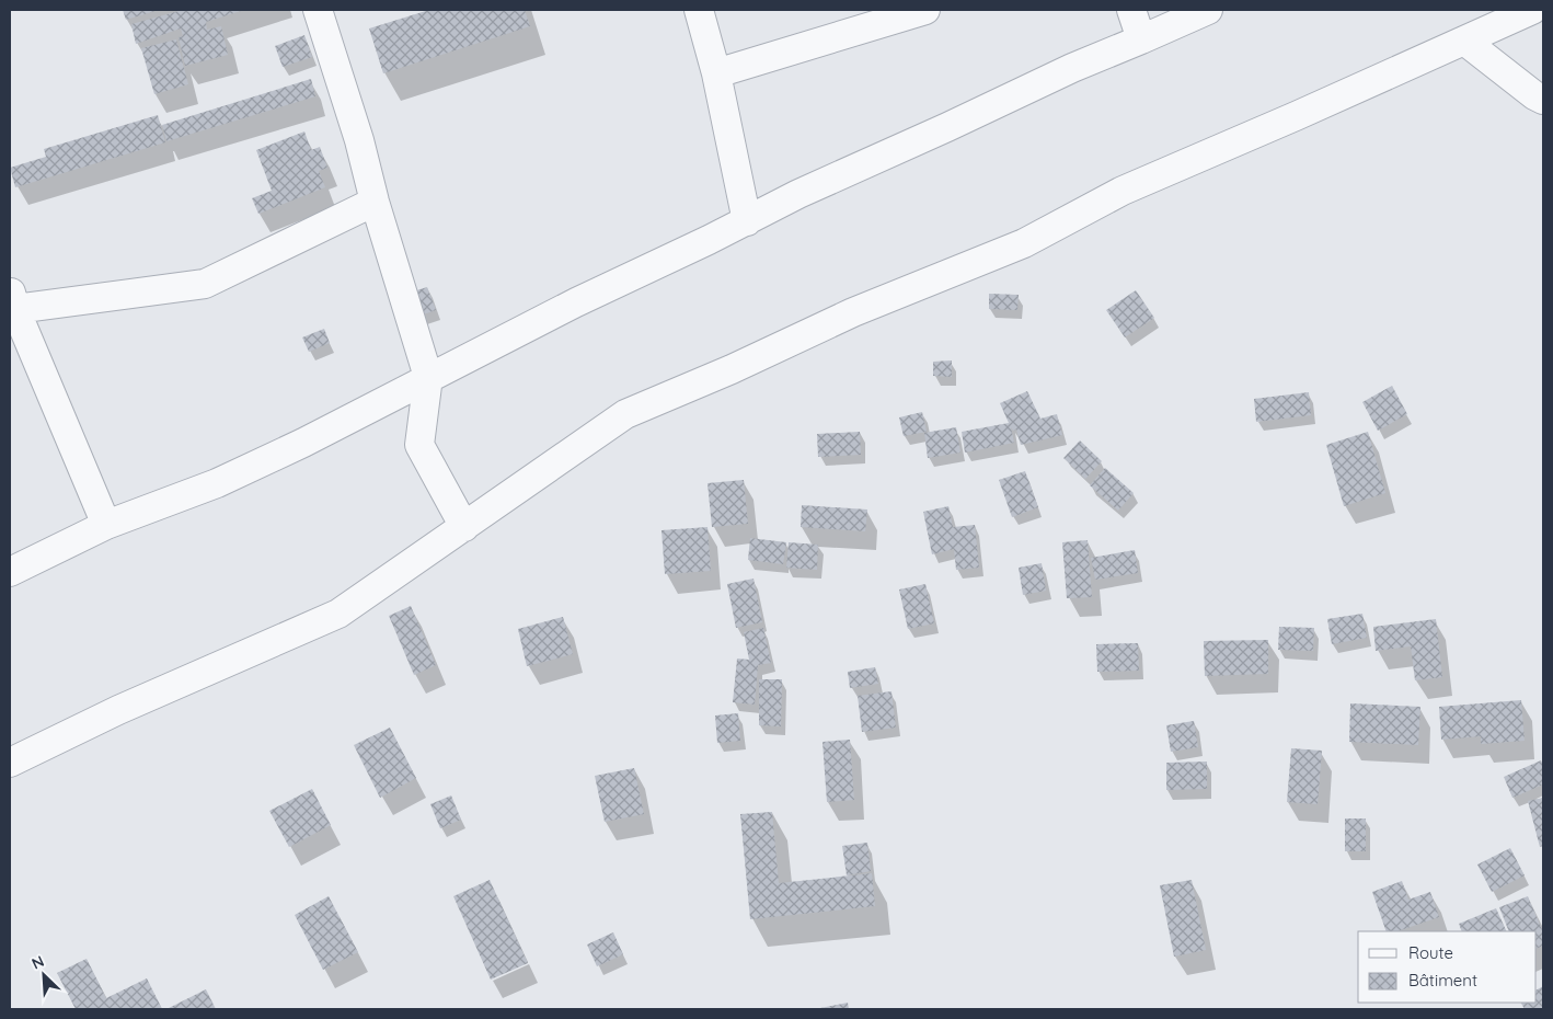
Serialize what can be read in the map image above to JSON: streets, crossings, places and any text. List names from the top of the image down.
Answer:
{
  "legend": ["Route", "Bâtiment"],
  "north": "top left"
}
